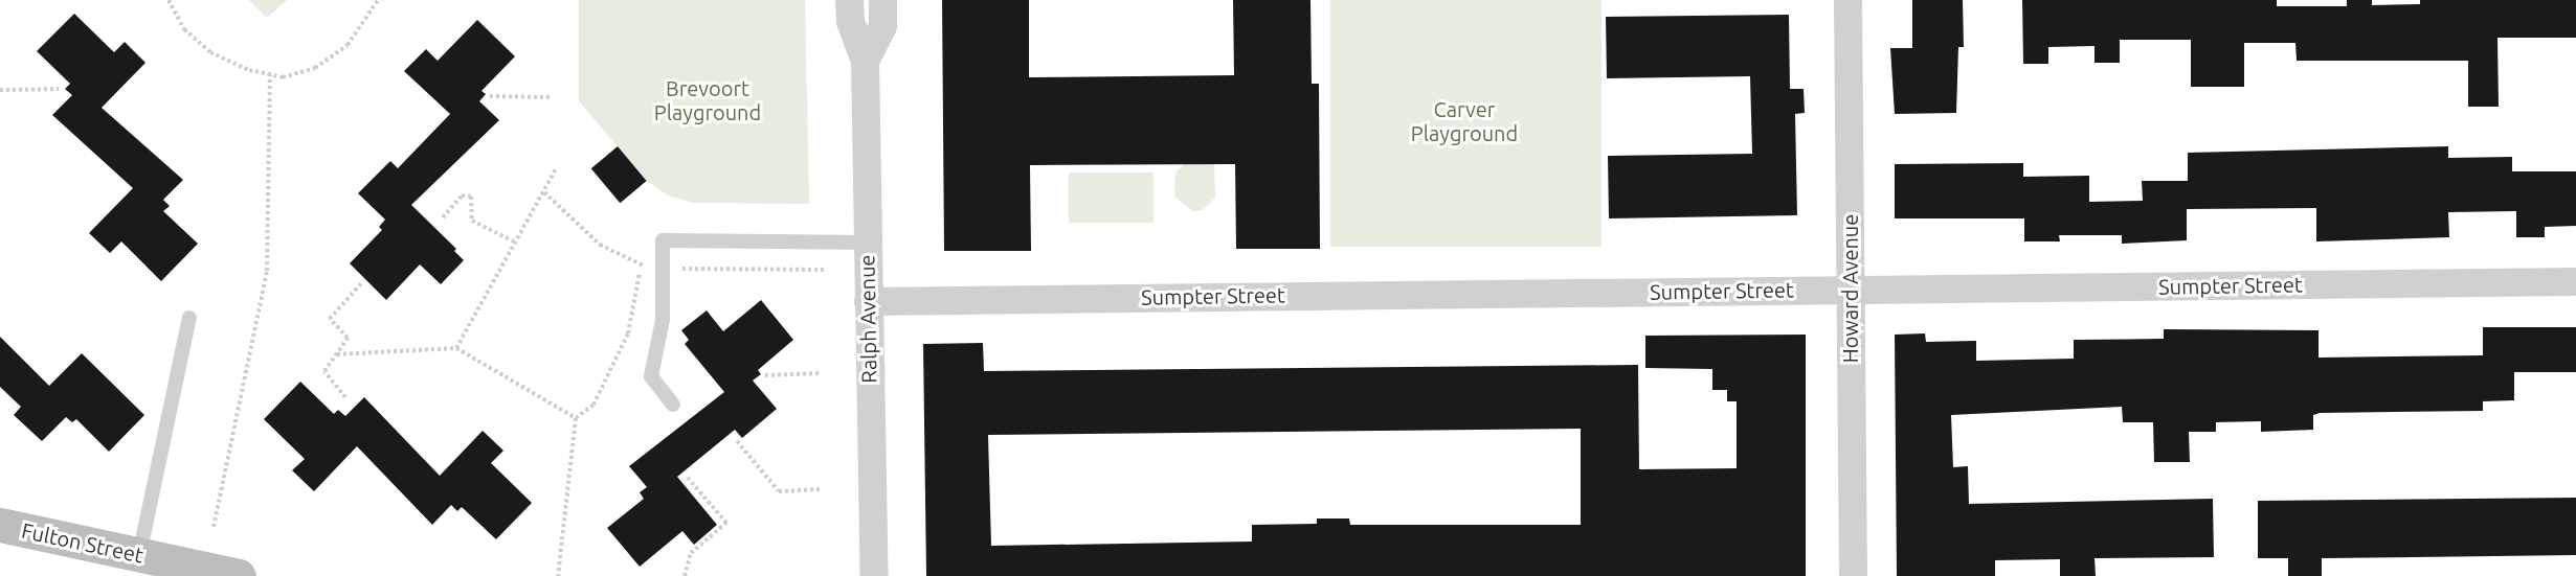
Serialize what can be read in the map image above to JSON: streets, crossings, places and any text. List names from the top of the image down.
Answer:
{
  "streets": {
    "main road": ["Fulton Street"],
    "street": ["Sumpter Street", "Howard Avenue", "Ralph Avenue"]
  },
  "crossings": [
    ["Sumpter Street", "Howard Avenue"],
    ["Sumpter Street", "Ralph Avenue"]
  ],
  "parks": ["Brevoort Playground", "Carver Playground"]
}
